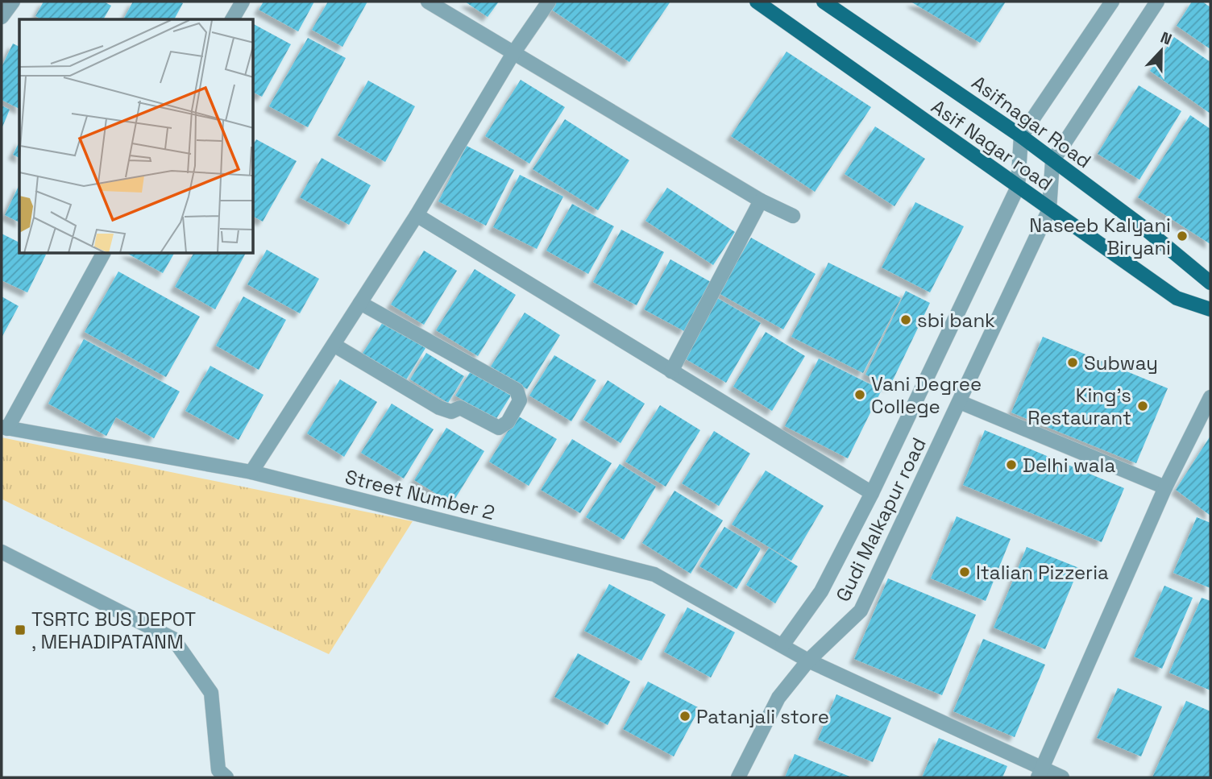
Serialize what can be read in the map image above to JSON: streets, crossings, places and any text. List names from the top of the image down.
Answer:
{
  "streets": {
    "main road": ["Asifnagar Road", "Asif Nagar road"],
    "street": ["Street Number 2", "Gudi Malkapur road"]
  },
  "crossings": [
    ["Asifnagar Road", "Gudi Malkapur road"],
    ["Asif Nagar road", "Gudi Malkapur road"],
    ["Street Number 2", "Gudi Malkapur road"]
  ],
  "places": {
    "other": [
      "Naseeb Kalyani Biryani",
      "sbi bank",
      "Subway",
      "Vani Degree College",
      "King’s Restaurant",
      "Delhi wala",
      "Italian Pizzeria",
      "Patanjali store"
    ],
    "transit": ["TSRTC BUS DEPOT , MEHADIPATANM"]
  },
  "north": "top"
}
